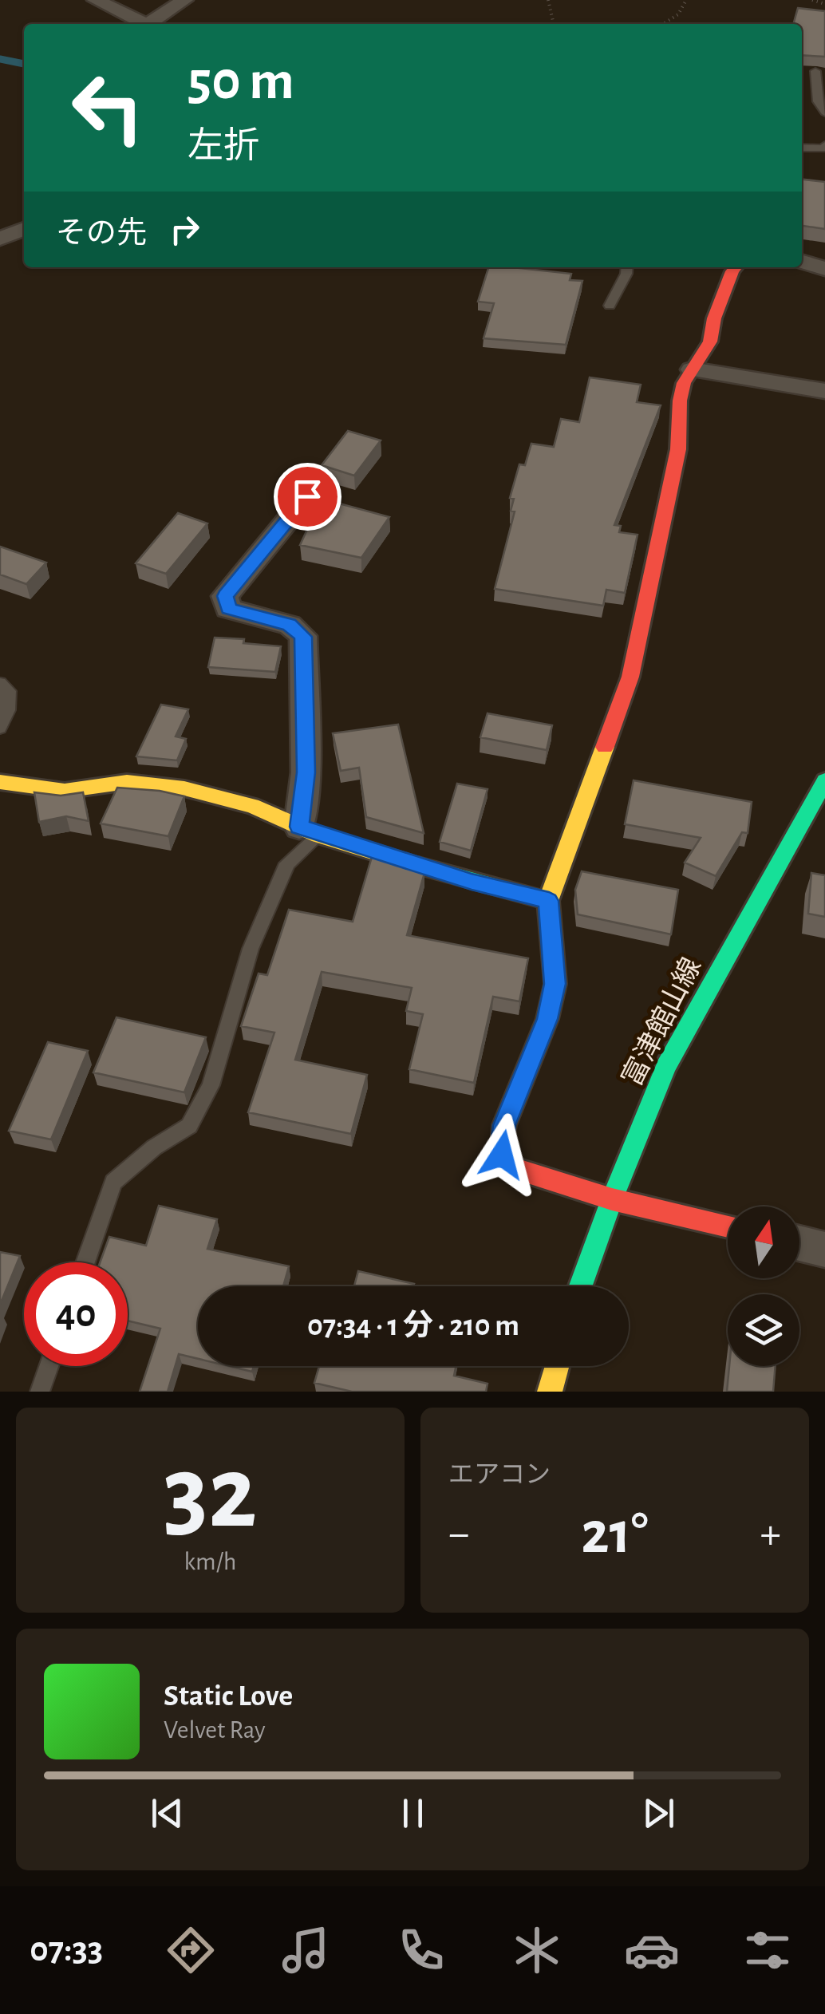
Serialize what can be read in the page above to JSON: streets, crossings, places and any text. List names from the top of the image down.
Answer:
{
  "streets": {
    "street": ["富津館山線"]
  },
  "north": "top",
  "page": {
    "turn": ["50 m", "左折"],
    "then": "その先",
    "limit": "40",
    "trip": "07:34 · 1 分 · 210 m",
    "tile": [
      ["32", "km/h"],
      "エアコン"
    ],
    "heat": ["−", "21°", "+"],
    "song": ["Static Love", "Velvet Ray"],
    "tabs": "07:33"
  }
}
